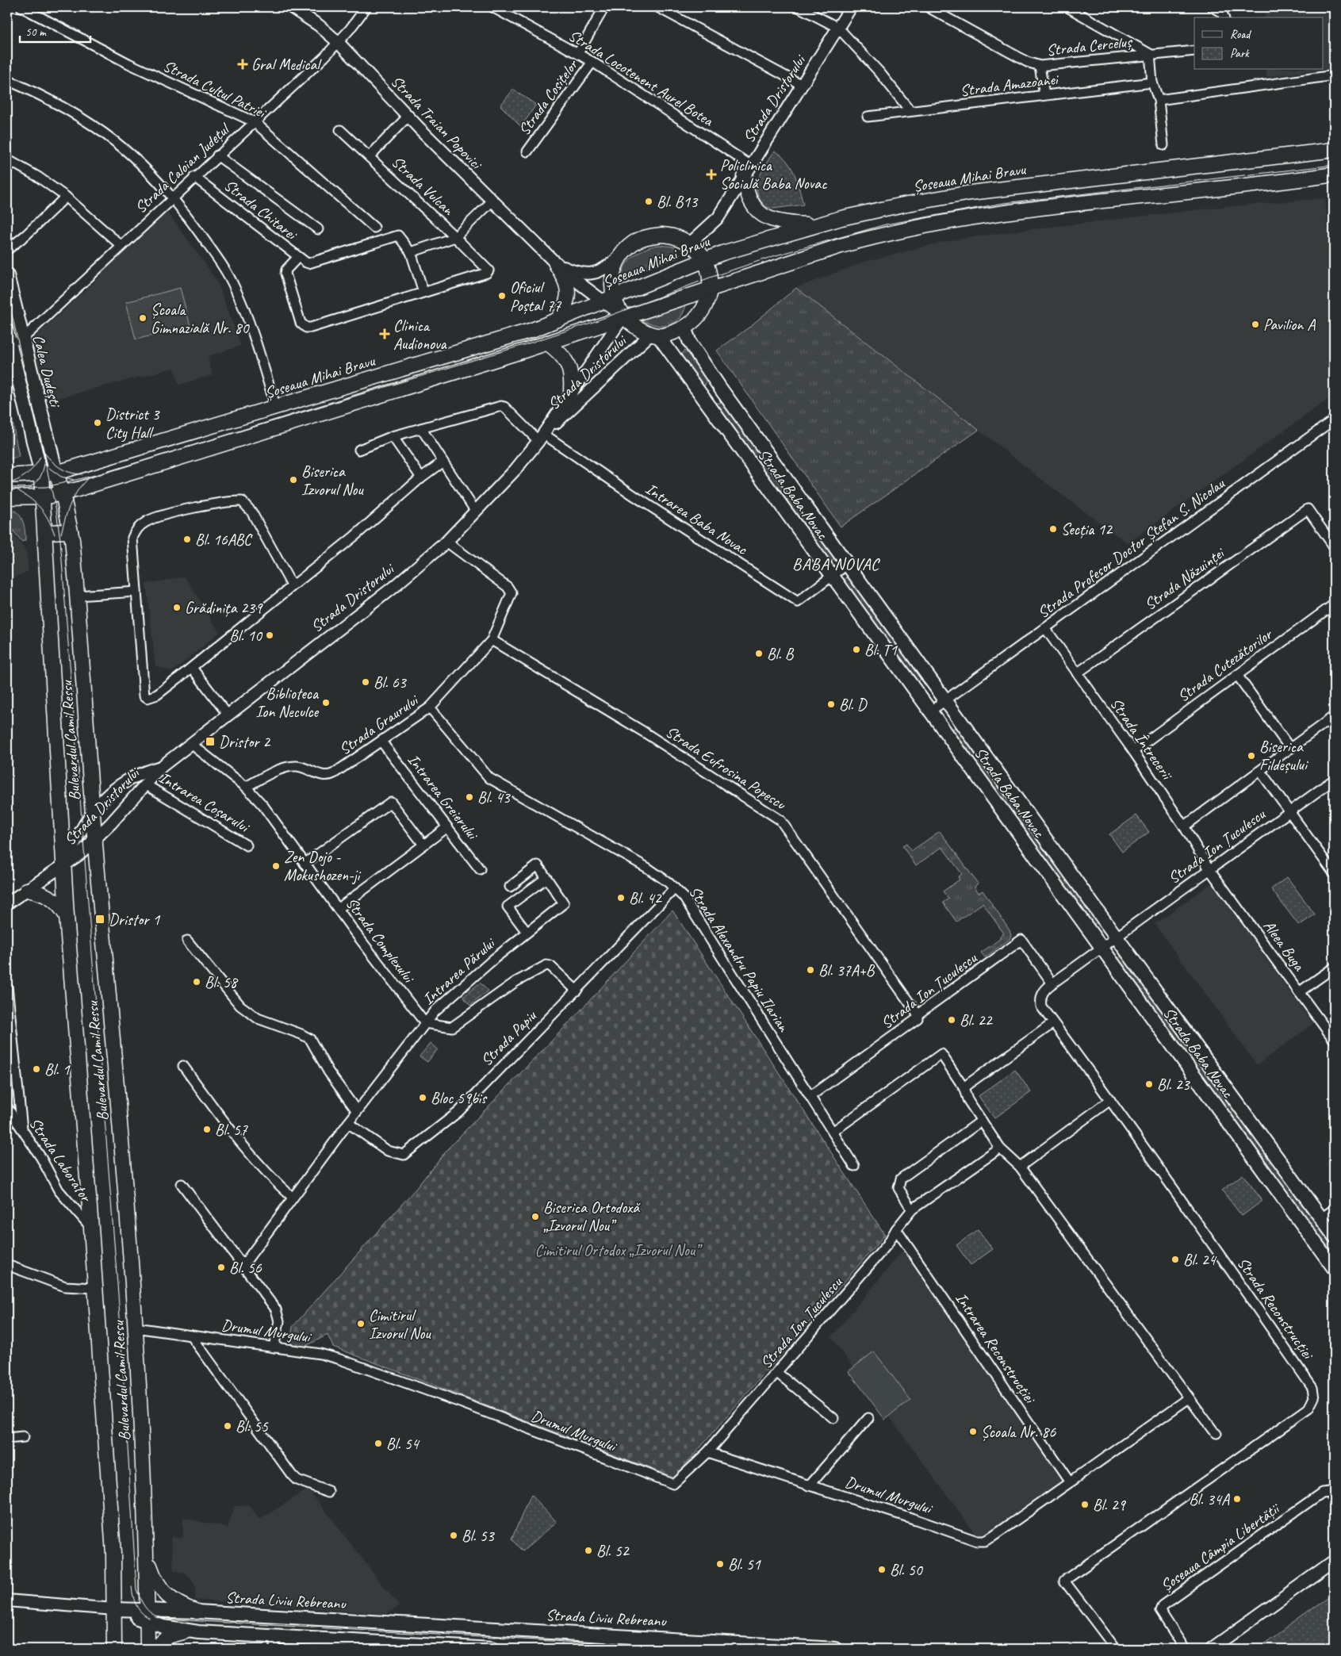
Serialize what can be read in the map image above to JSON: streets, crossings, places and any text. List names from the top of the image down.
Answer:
{
  "streets": {
    "main road": [
      "Șoseaua Mihai Bravu",
      "Calea Dudești",
      "Strada Baba Novac",
      "Bulevardul Camil Ressu",
      "Strada Liviu Rebreanu"
    ],
    "street": [
      "Strada Cerceluș",
      "Strada Locotenent Aurel Botea",
      "Strada Amazoanei",
      "Strada Cultul Patriei",
      "Strada Cosițelor",
      "Strada Dristorului",
      "Strada Traian Popovici",
      "Strada Caloian Județul",
      "Strada Vulcan",
      "Strada Chitarei",
      "Intrarea Baba Novac",
      "Strada Profesor Doctor Ștefan S. Nicolau",
      "Strada Năzuinței",
      "Strada Cutezătorilor",
      "Strada Graurului",
      "Strada Întrecerii",
      "Strada Eufrosina Popescu",
      "Intrarea Greierului",
      "Intrarea Coșarului",
      "Strada Ion Țuculescu",
      "Strada Complexului",
      "Aleea Buga",
      "Strada Alexandru Papiu Ilarian",
      "Intrarea Părului",
      "Strada Papiu",
      "Strada Laborator",
      "Strada Reconstrucției",
      "Drumul Murgului",
      "Intrarea Reconstrucției",
      "Șoseaua Câmpia Libertății"
    ]
  },
  "crossings": [
    ["Strada Locotenent Aurel Botea", "Strada Cosițelor"],
    ["Strada Locotenent Aurel Botea", "Strada Dristorului"],
    ["Strada Cultul Patriei", "Strada Caloian Județul"],
    ["Strada Dristorului", "Strada Baba Novac"],
    ["Strada Dristorului", "Intrarea Baba Novac"],
    ["Strada Dristorului", "Strada Graurului"],
    ["Strada Dristorului", "Bulevardul Camil Ressu"],
    ["Strada Dristorului", "Intrarea Coșarului"],
    ["Strada Dristorului", "Strada Complexului"],
    ["Strada Traian Popovici", "Strada Caloian Județul"],
    ["Strada Traian Popovici", "Șoseaua Mihai Bravu"],
    ["Strada Traian Popovici", "Strada Vulcan"],
    ["Strada Caloian Județul", "Strada Chitarei"],
    ["Strada Caloian Județul", "Calea Dudești"],
    ["Șoseaua Mihai Bravu", "Calea Dudești"],
    ["Șoseaua Mihai Bravu", "Bulevardul Camil Ressu"],
    ["Strada Vulcan", "Strada Chitarei"],
    ["Calea Dudești", "Bulevardul Camil Ressu"],
    ["Strada Baba Novac", "Intrarea Baba Novac"],
    ["Strada Baba Novac", "Strada Profesor Doctor Ștefan S. Nicolau"],
    ["Strada Baba Novac", "Strada Ion Țuculescu"],
    ["Strada Profesor Doctor Ștefan S. Nicolau", "Strada Întrecerii"],
    ["Strada Năzuinței", "Strada Întrecerii"],
    ["Strada Cutezătorilor", "Strada Întrecerii"],
    ["Strada Graurului", "Strada Eufrosina Popescu"],
    ["Strada Graurului", "Intrarea Greierului"],
    ["Strada Graurului", "Strada Complexului"],
    ["Strada Graurului", "Strada Alexandru Papiu Ilarian"],
    ["Strada Întrecerii", "Strada Ion Țuculescu"],
    ["Strada Întrecerii", "Aleea Buga"],
    ["Bulevardul Camil Ressu", "Strada Laborator"],
    ["Bulevardul Camil Ressu", "Drumul Murgului"],
    ["Bulevardul Camil Ressu", "Strada Liviu Rebreanu"],
    ["Strada Eufrosina Popescu", "Strada Ion Țuculescu"],
    ["Strada Ion Țuculescu", "Aleea Buga"],
    ["Strada Ion Țuculescu", "Strada Alexandru Papiu Ilarian"],
    ["Strada Ion Țuculescu", "Drumul Murgului"],
    ["Strada Ion Țuculescu", "Intrarea Reconstrucției"],
    ["Strada Complexului", "Intrarea Părului"],
    ["Strada Alexandru Papiu Ilarian", "Strada Papiu"],
    ["Intrarea Părului", "Strada Papiu"],
    ["Drumul Murgului", "Intrarea Reconstrucției"]
  ],
  "districts": ["BABA NOVAC"],
  "parks": ["Cimitirul Ortodox „Izvorul Nou”"],
  "places": {
    "health": ["Gral Medical", "Policlinica Socială Baba Novac", "Clinica Audionova"],
    "other": [
      "Bl. B13",
      "Oficiul Poștal 77",
      "Școala Gimnazială Nr. 80",
      "Pavilion A",
      "District 3 City Hall",
      "Biserica Izvorul Nou",
      "Secția 12",
      "Bl. 16ABC",
      "Grădinița 239",
      "Bl. 10",
      "Bl. T1",
      "Bl. B",
      "Bl. 63",
      "Biblioteca Ion Neculce",
      "Bl. D",
      "Biserica Fildeșului",
      "Bl. 43",
      "Zen Dojo - Mokushozen-ji",
      "Bl. 42",
      "Bl. 37A+B",
      "Bl. 58",
      "Bl. 22",
      "Bl. 1",
      "Bl. 23",
      "Bloc 59bis",
      "Bl. 57",
      "Biserica Ortodoxă „Izvorul Nou”",
      "Bl. 24",
      "Bl. 56",
      "Cimitirul Izvorul Nou",
      "Bl. 55",
      "Școala Nr. 86",
      "Bl. 54",
      "Bl. 34A",
      "Bl. 29",
      "Bl. 53",
      "Bl. 52",
      "Bl. 51",
      "Bl. 50"
    ],
    "transit": ["Dristor 2", "Dristor 1"]
  },
  "legend": ["Road", "Park"],
  "scale_bar": "50 m"
}
